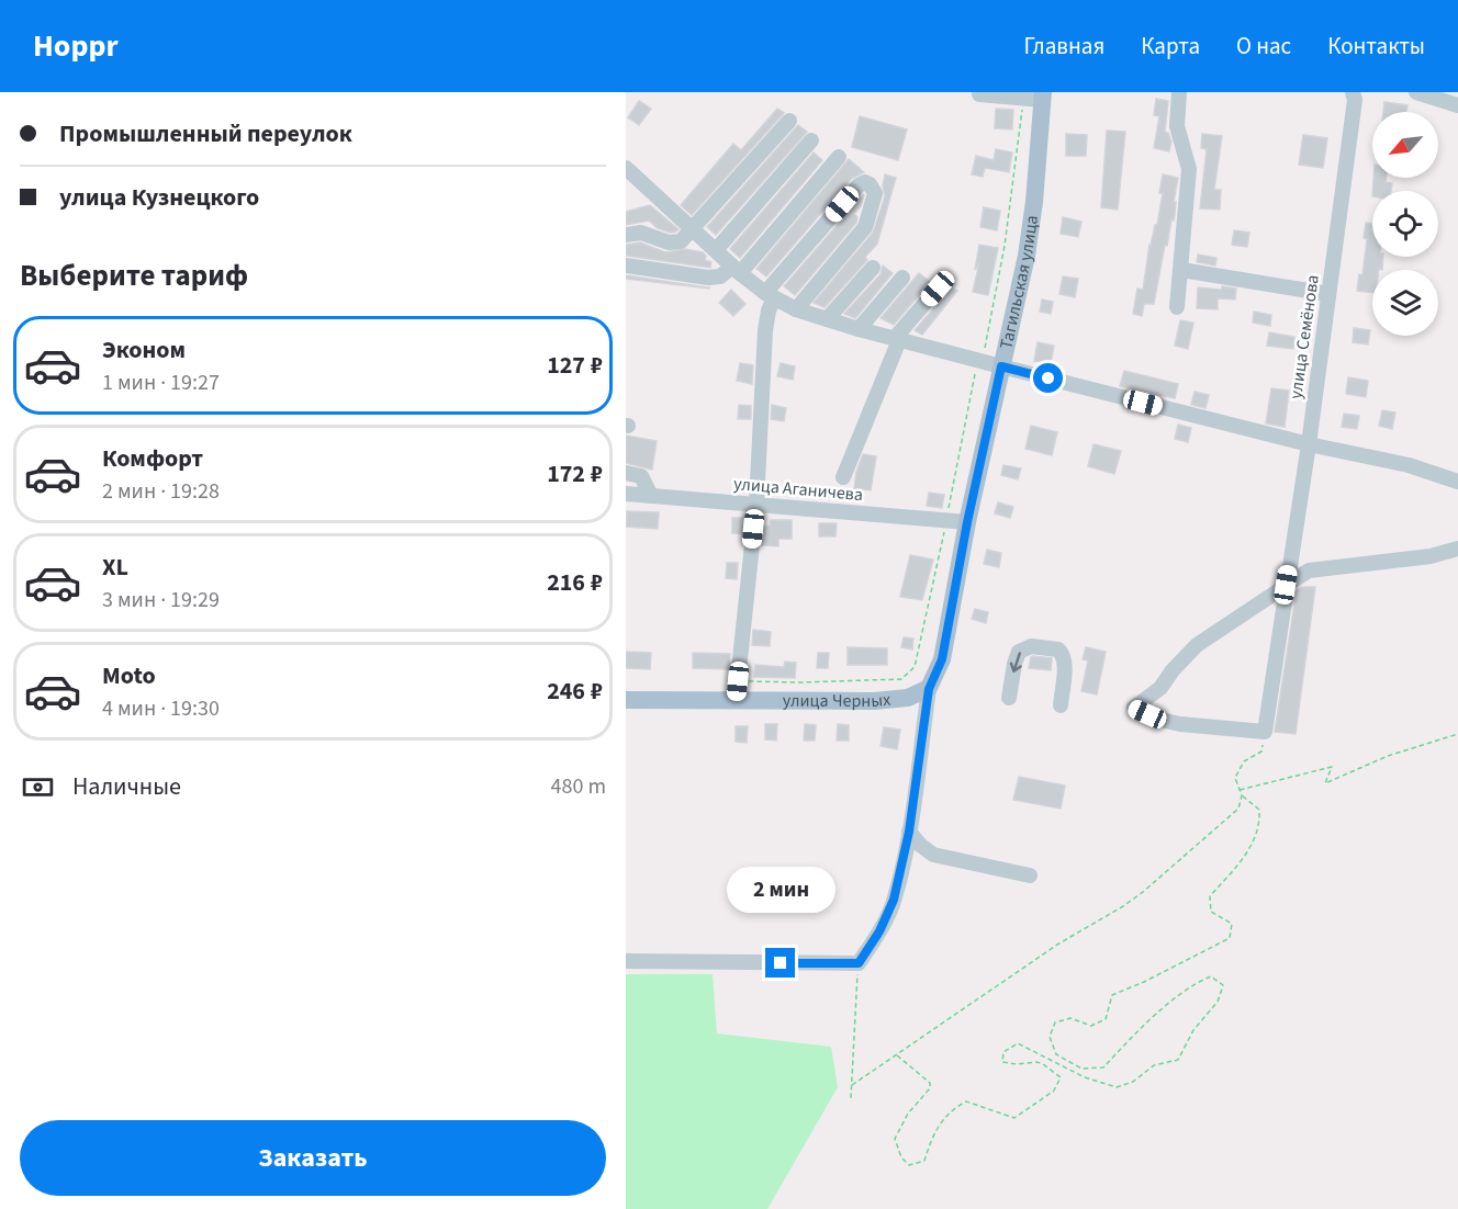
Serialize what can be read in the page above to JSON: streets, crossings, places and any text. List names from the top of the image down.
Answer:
{
  "streets": {
    "main road": ["Тагильская улица", "улица Черных"],
    "street": ["улица Семёнова", "улица Аганичева"]
  },
  "crossings": [
    ["Тагильская улица", "улица Аганичева"],
    ["Тагильская улица", "улица Черных"]
  ],
  "north": "bottom left",
  "page": {
    "header": "Hoppr",
    "nav": [
      "Главная",
      "Карта",
      "О нас",
      "Контакты"
    ],
    "banner": ["Промышленный переулок", "улица Кузнецкого"],
    "heading": "Выберите тариф",
    "list": [
      {
        "name": "Эконом",
        "note": "1 мин · 19:27",
        "value": "127 ₽"
      },
      {
        "name": "Комфорт",
        "note": "2 мин · 19:28",
        "value": "172 ₽"
      },
      {
        "name": "XL",
        "note": "3 мин · 19:29",
        "value": "216 ₽"
      },
      {
        "name": "Moto",
        "note": "4 мин · 19:30",
        "value": "246 ₽"
      }
    ],
    "pay": ["Наличные", "480 m"],
    "bubble": "2 мин",
    "buttons": "Заказать"
  }
}
